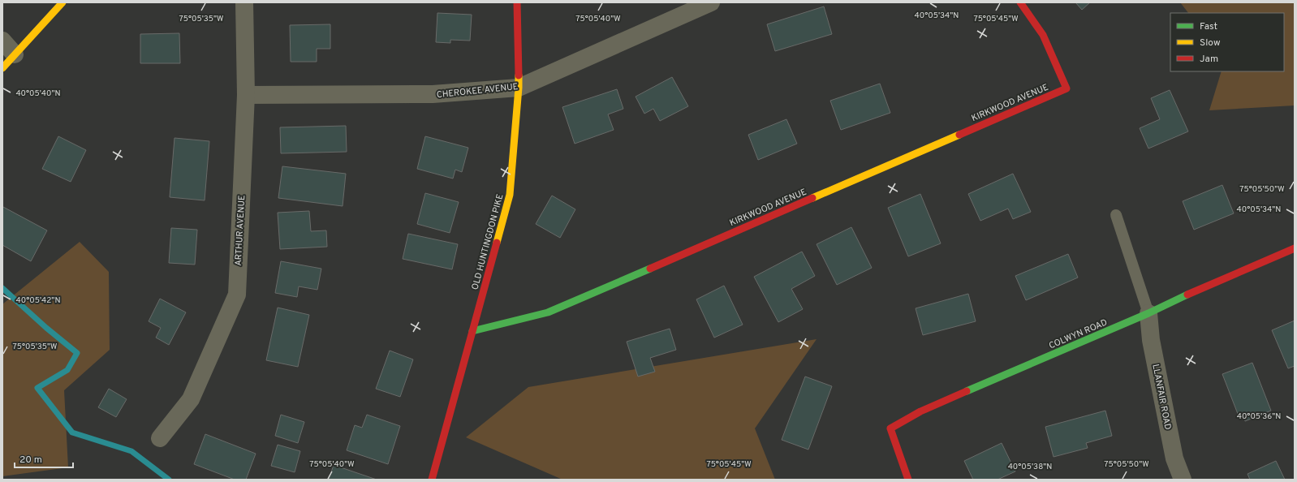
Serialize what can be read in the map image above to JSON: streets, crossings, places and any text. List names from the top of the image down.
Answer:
{
  "streets": {
    "street": [
      "CHEROKEE AVENUE",
      "KIRKWOOD AVENUE",
      "ARTHUR AVENUE",
      "OLD HUNTINGDON PIKE",
      "COLWYN ROAD",
      "LLANFAIR ROAD"
    ]
  },
  "crossings": [
    ["CHEROKEE AVENUE", "ARTHUR AVENUE"],
    ["CHEROKEE AVENUE", "OLD HUNTINGDON PIKE"],
    ["KIRKWOOD AVENUE", "OLD HUNTINGDON PIKE"],
    ["COLWYN ROAD", "LLANFAIR ROAD"]
  ],
  "legend": ["Fast", "Slow", "Jam"],
  "scale_bar": "20 m",
  "coordinates": [
    "40°05'34\"N",
    "75°05'35\"W",
    "75°05'40\"W",
    "75°05'45\"W",
    "40°05'40\"N",
    "75°05'50\"W",
    "40°05'42\"N",
    "40°05'36\"N",
    "40°05'38\"N"
  ]
}
